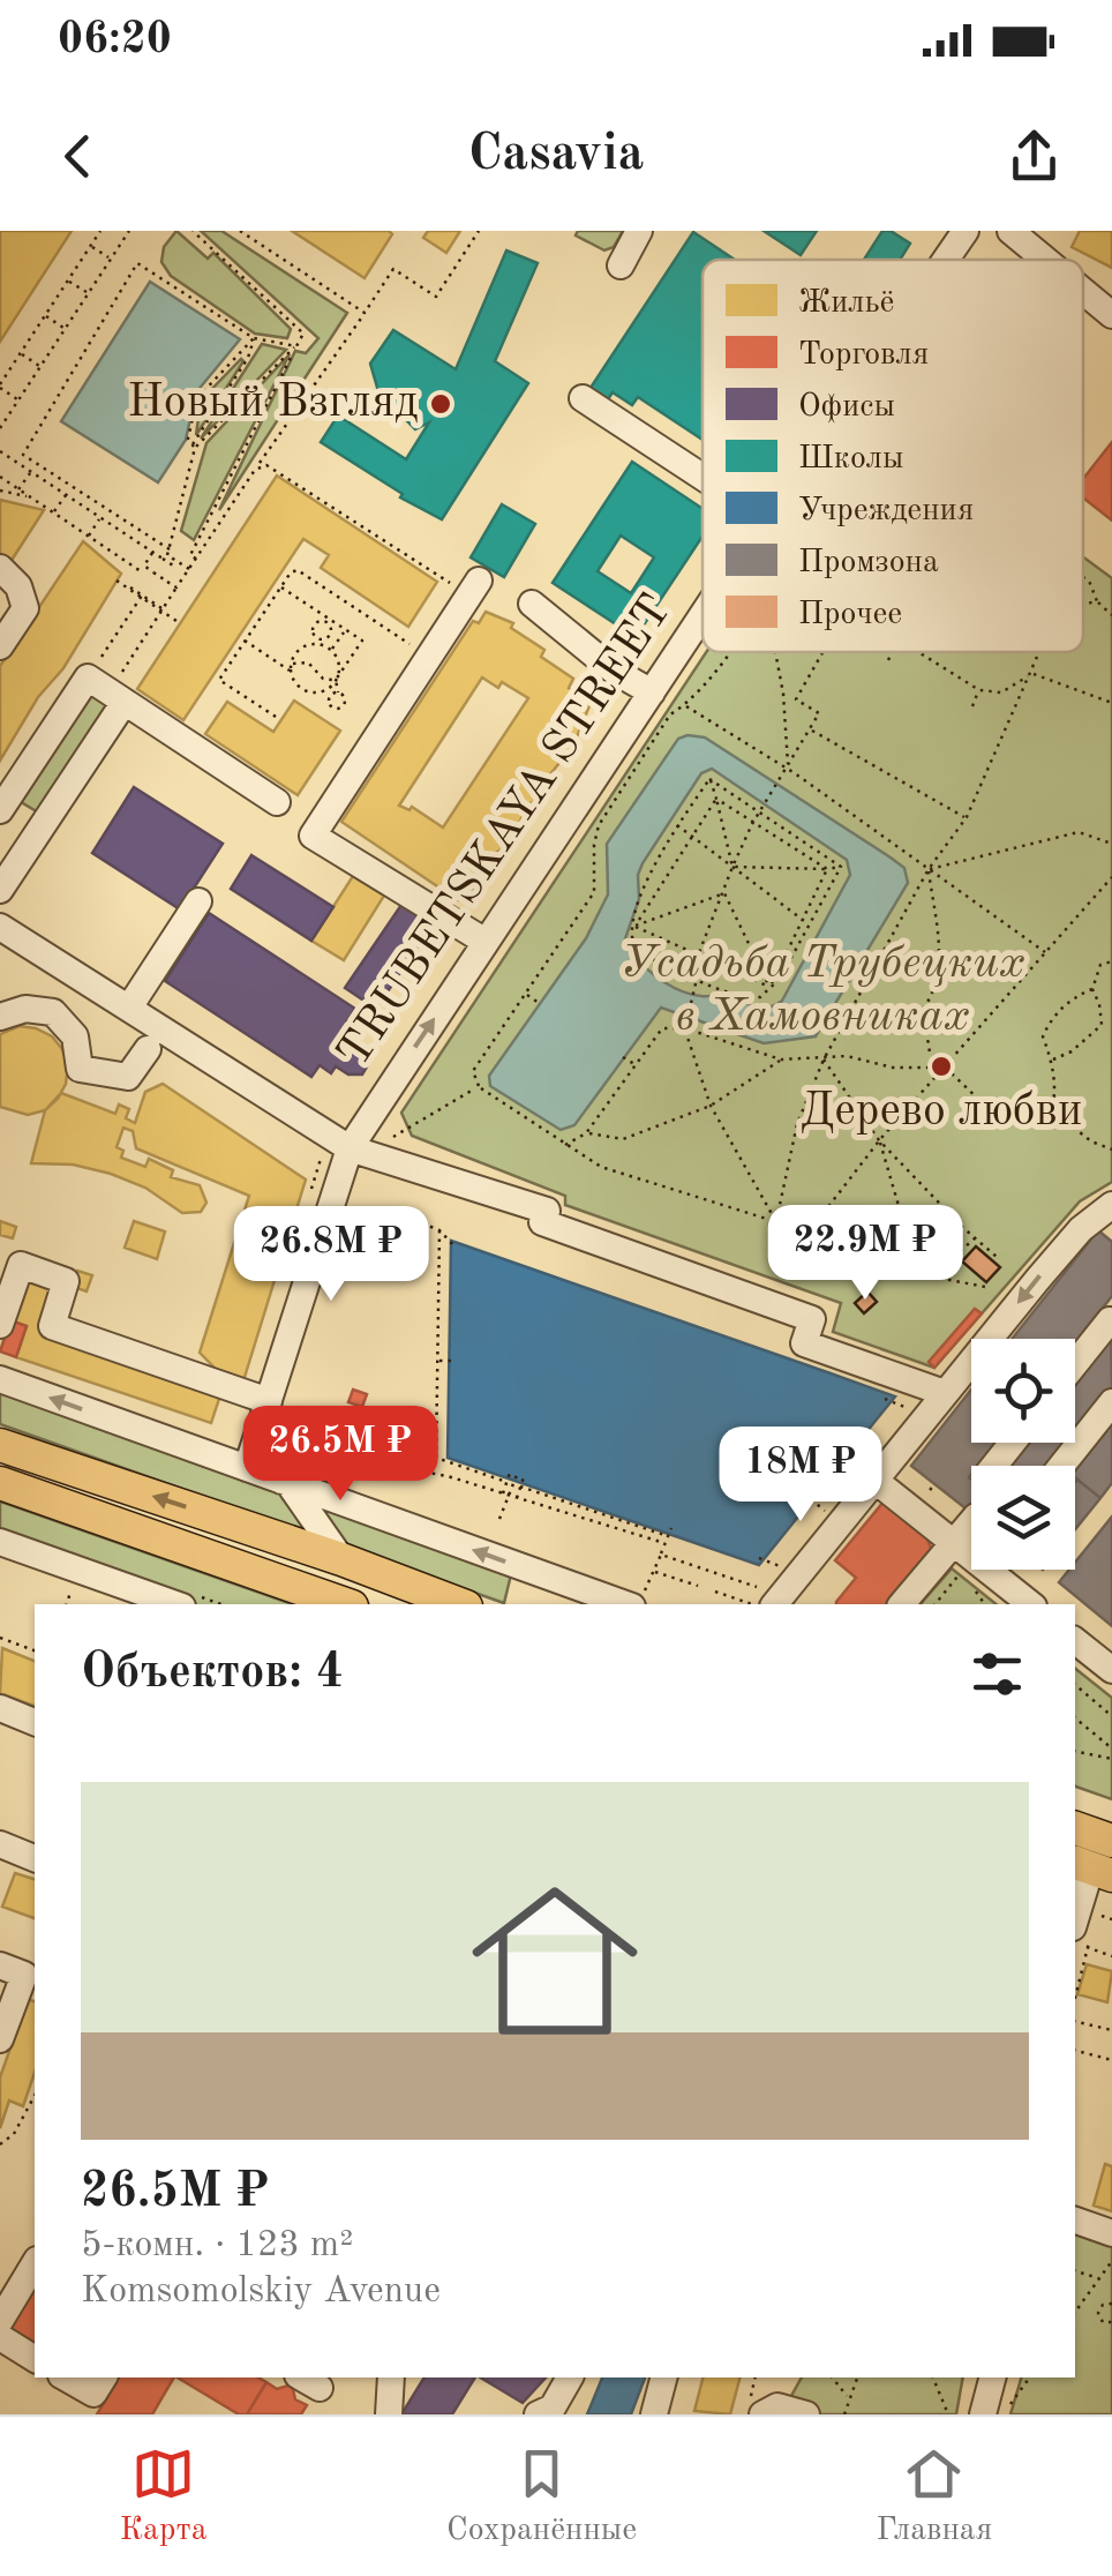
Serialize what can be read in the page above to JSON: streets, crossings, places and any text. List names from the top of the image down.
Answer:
{
  "streets": {
    "street": ["TRUBETSKAYA STREET"]
  },
  "parks": ["Усадьба Трубецких в Хамовниках"],
  "places": ["Новый Взгляд", "Дерево любви"],
  "legend": [
    "Жильё",
    "Торговля",
    "Офисы",
    "Школы",
    "Учреждения",
    "Промзона",
    "Прочее"
  ],
  "page": {
    "status": "06:20",
    "header": "Casavia",
    "price": [
      "22.9M ₽",
      "26.8M ₽",
      "26.5M ₽",
      "18M ₽"
    ],
    "heading": "Объектов: 4",
    "list": [
      {
        "name": "26.5M ₽",
        "note": "5-комн. · 123 m² · Komsomolskiy Avenue"
      }
    ],
    "tabs": ["Карта", "Сохранённые", "Главная"]
  }
}
